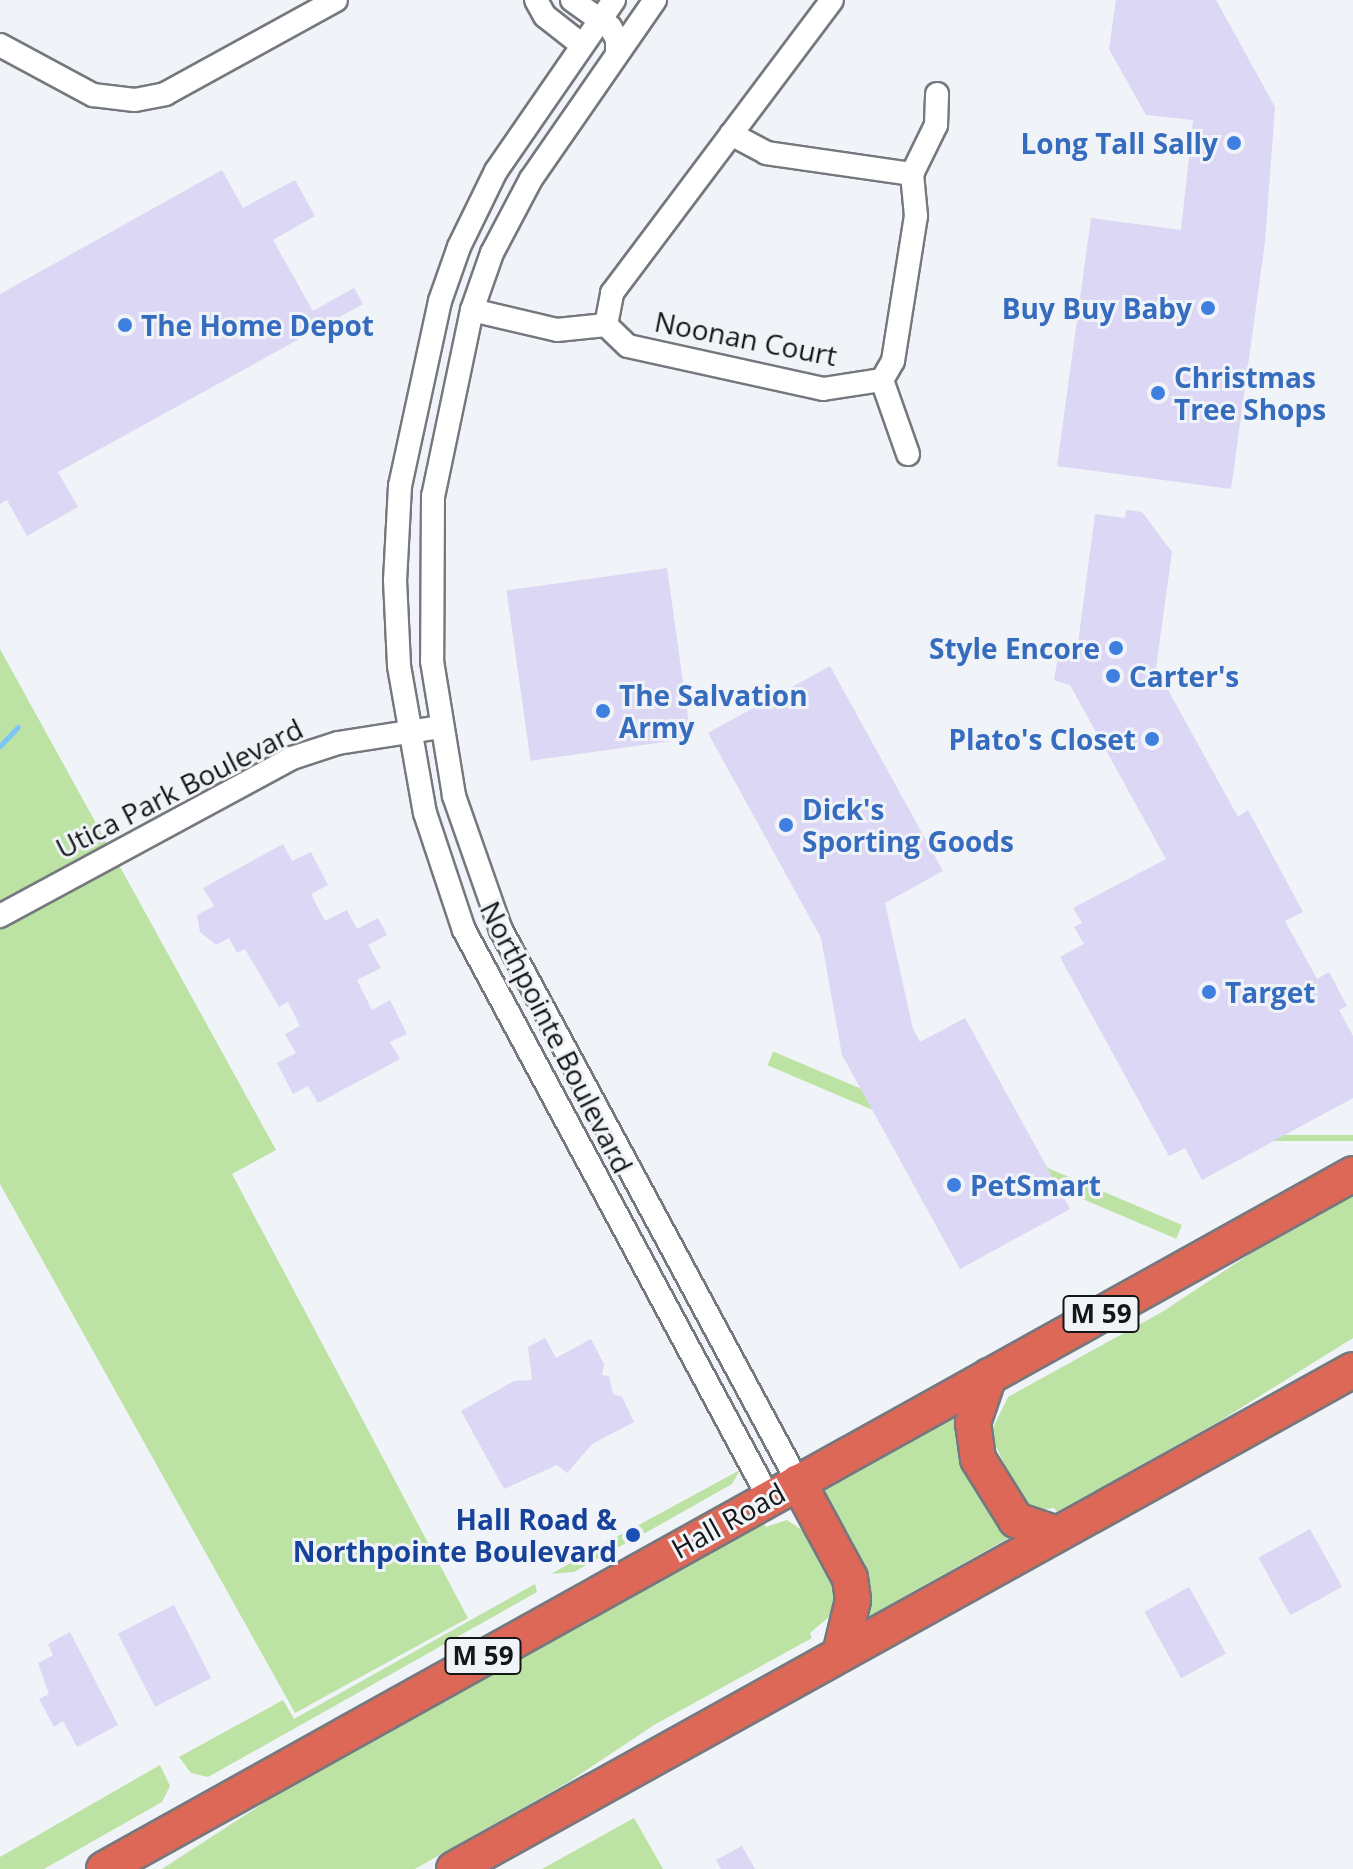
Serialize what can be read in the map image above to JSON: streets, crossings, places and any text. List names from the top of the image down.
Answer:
{
  "streets": {
    "highway": ["M 59", "Hall Road"],
    "street": ["Noonan Court", "Utica Park Boulevard", "Northpointe Boulevard"]
  },
  "crossings": [
    ["Utica Park Boulevard", "Northpointe Boulevard"],
    ["Northpointe Boulevard", "Hall Road"]
  ],
  "places": [
    "Long Tall Sally",
    "Buy Buy Baby",
    "The Home Depot",
    "Christmas Tree Shops",
    "Style Encore",
    "Carter's",
    "The Salvation Army",
    "Plato's Closet",
    "Dick's Sporting Goods",
    "Target",
    "PetSmart",
    "Hall Road & Northpointe Boulevard"
  ]
}
